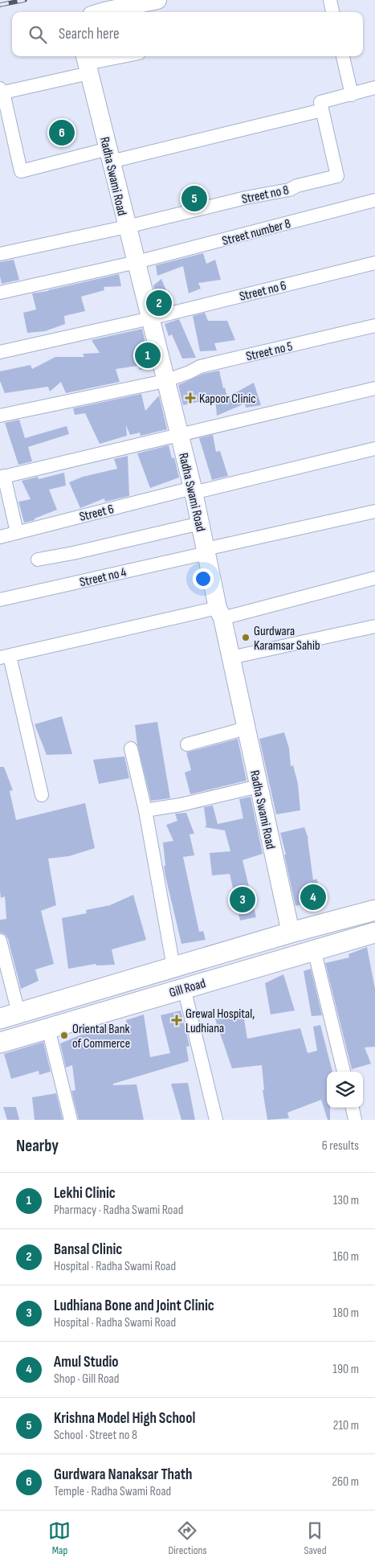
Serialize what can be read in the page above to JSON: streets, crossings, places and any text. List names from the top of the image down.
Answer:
{
  "streets": {
    "main road": ["Gill Road"],
    "street": [
      "Radha Swami Road",
      "Street no 8",
      "Street number 8",
      "Street no 6",
      "Street no 5",
      "Street 6",
      "Street no 4"
    ]
  },
  "crossings": [
    ["Radha Swami Road", "Street no 8"],
    ["Radha Swami Road", "Street number 8"],
    ["Radha Swami Road", "Street no 6"],
    ["Radha Swami Road", "Street no 5"],
    ["Radha Swami Road", "Street 6"],
    ["Radha Swami Road", "Street no 4"],
    ["Radha Swami Road", "Gill Road"]
  ],
  "places": {
    "health": ["Kapoor Clinic", "Grewal Hospital, Ludhiana"],
    "other": ["Gurdwara Karamsar Sahib", "Oriental Bank of Commerce"]
  },
  "page": {
    "search": "Search here",
    "pins": [
      "6",
      "5",
      "2",
      "1",
      "4",
      "3"
    ],
    "heading": ["Nearby", "6 results"],
    "list": [
      {
        "mark": "1",
        "name": "Lekhi Clinic",
        "note": "Pharmacy · Radha Swami Road",
        "value": "130 m"
      },
      {
        "mark": "2",
        "name": "Bansal Clinic",
        "note": "Hospital · Radha Swami Road",
        "value": "160 m"
      },
      {
        "mark": "3",
        "name": "Ludhiana Bone and Joint Clinic",
        "note": "Hospital · Radha Swami Road",
        "value": "180 m"
      },
      {
        "mark": "4",
        "name": "Amul Studio",
        "note": "Shop · Gill Road",
        "value": "190 m"
      },
      {
        "mark": "5",
        "name": "Krishna Model High School",
        "note": "School · Street no 8",
        "value": "210 m"
      },
      {
        "mark": "6",
        "name": "Gurdwara Nanaksar Thath",
        "note": "Temple · Radha Swami Road",
        "value": "260 m"
      }
    ],
    "nav": ["Map", "Directions", "Saved"]
  }
}
